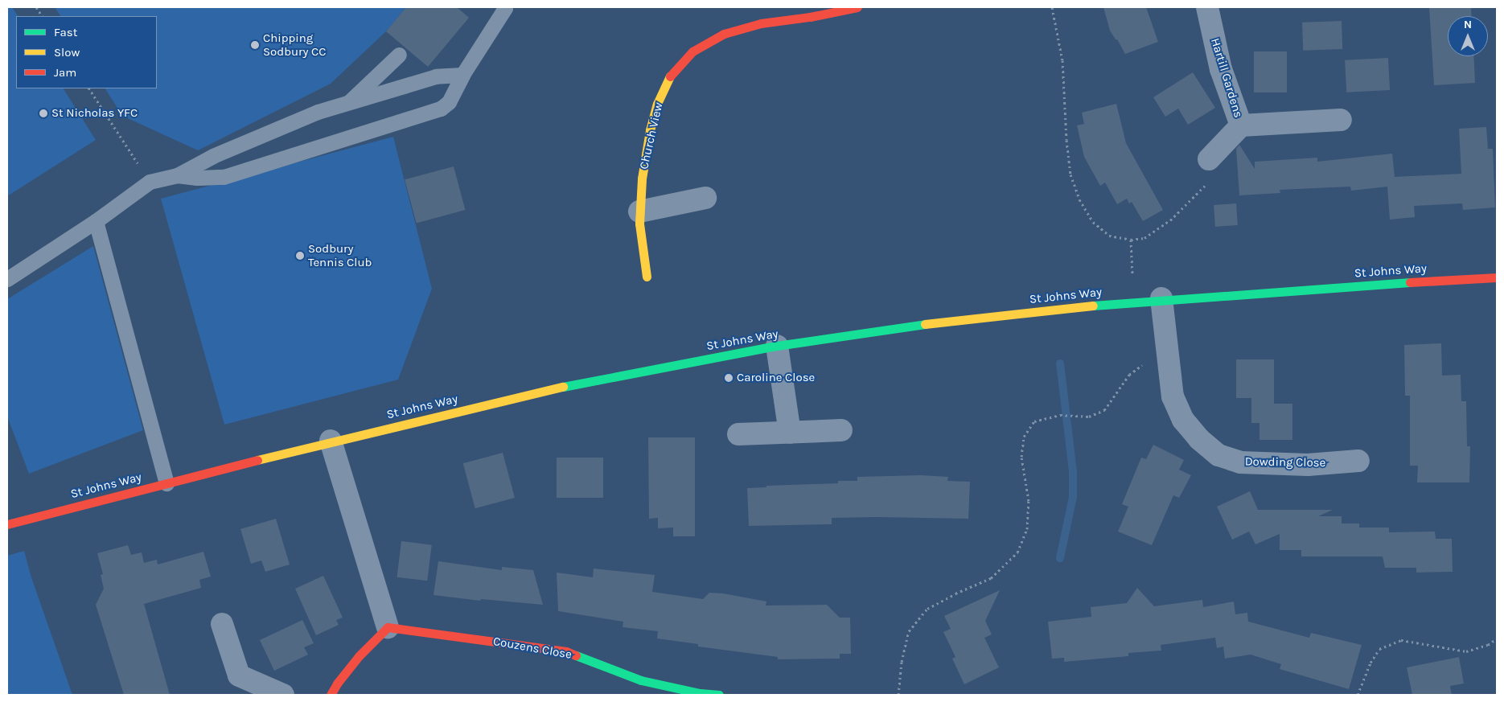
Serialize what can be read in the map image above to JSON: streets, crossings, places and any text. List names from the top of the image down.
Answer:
{
  "streets": {
    "street": [
      "Hartill Gardens",
      "Church View",
      "St Johns Way",
      "Dowding Close",
      "Couzens Close"
    ]
  },
  "crossings": [
    ["St Johns Way", "Dowding Close"]
  ],
  "places": [
    "Chipping Sodbury CC",
    "St Nicholas YFC",
    "Sodbury Tennis Club",
    "Caroline Close"
  ],
  "legend": ["Fast", "Slow", "Jam"],
  "north": "top"
}
